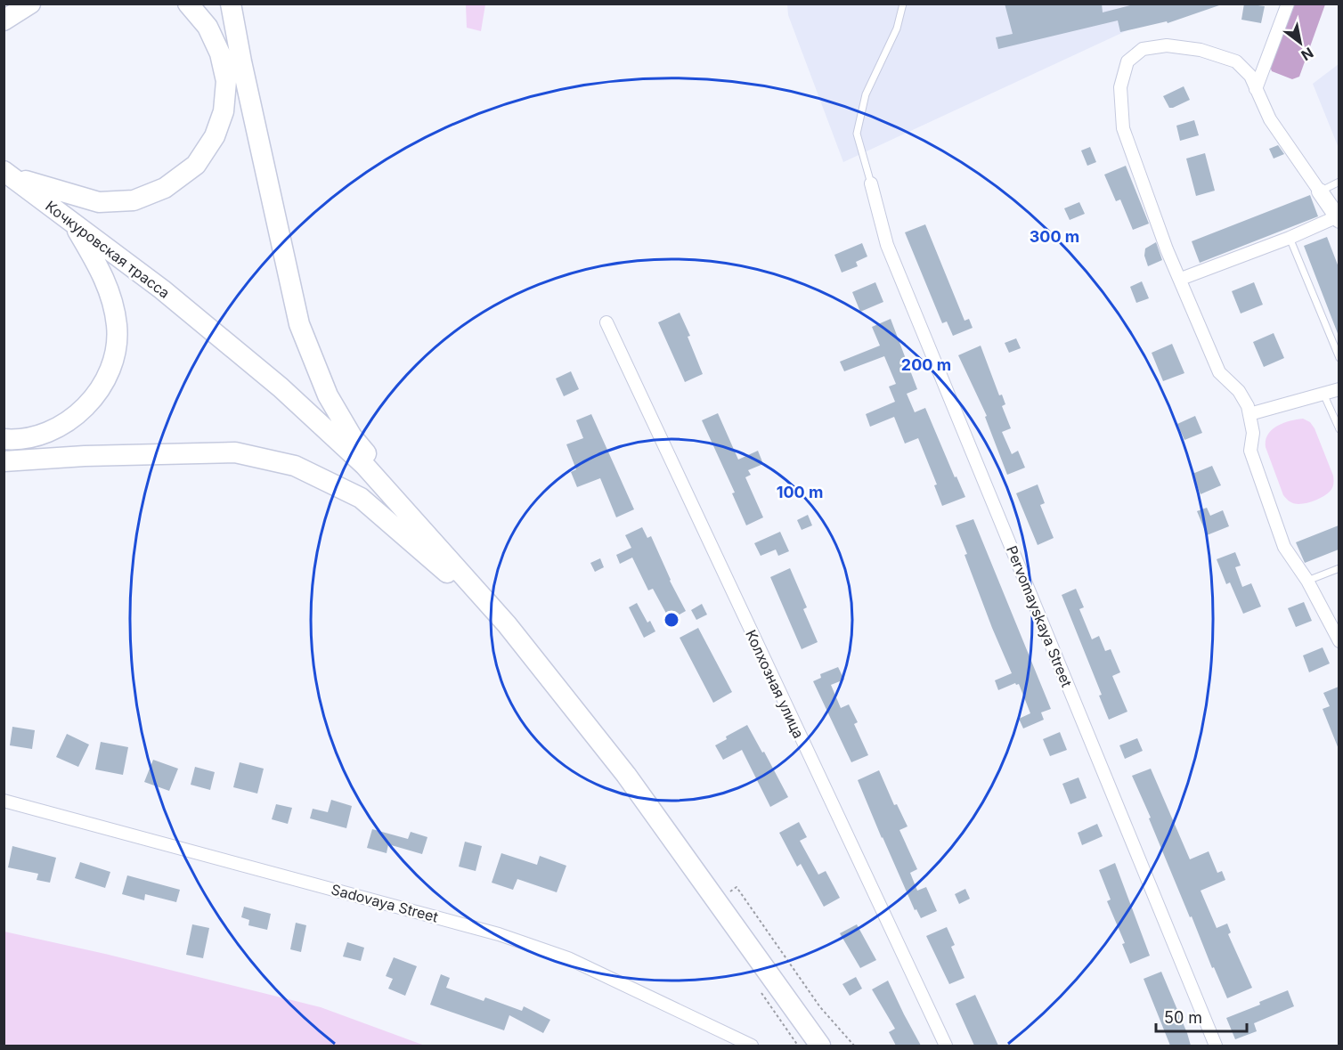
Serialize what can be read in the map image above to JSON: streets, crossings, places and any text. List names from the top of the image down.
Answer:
{
  "streets": {
    "main road": ["Кочкуровская трасса"],
    "street": ["Pervomayskaya Street", "Колхозная улица", "Sadovaya Street"]
  },
  "scale_bar": "50 m",
  "north": "bottom right",
  "rings": ["300 m", "200 m", "100 m"]
}
